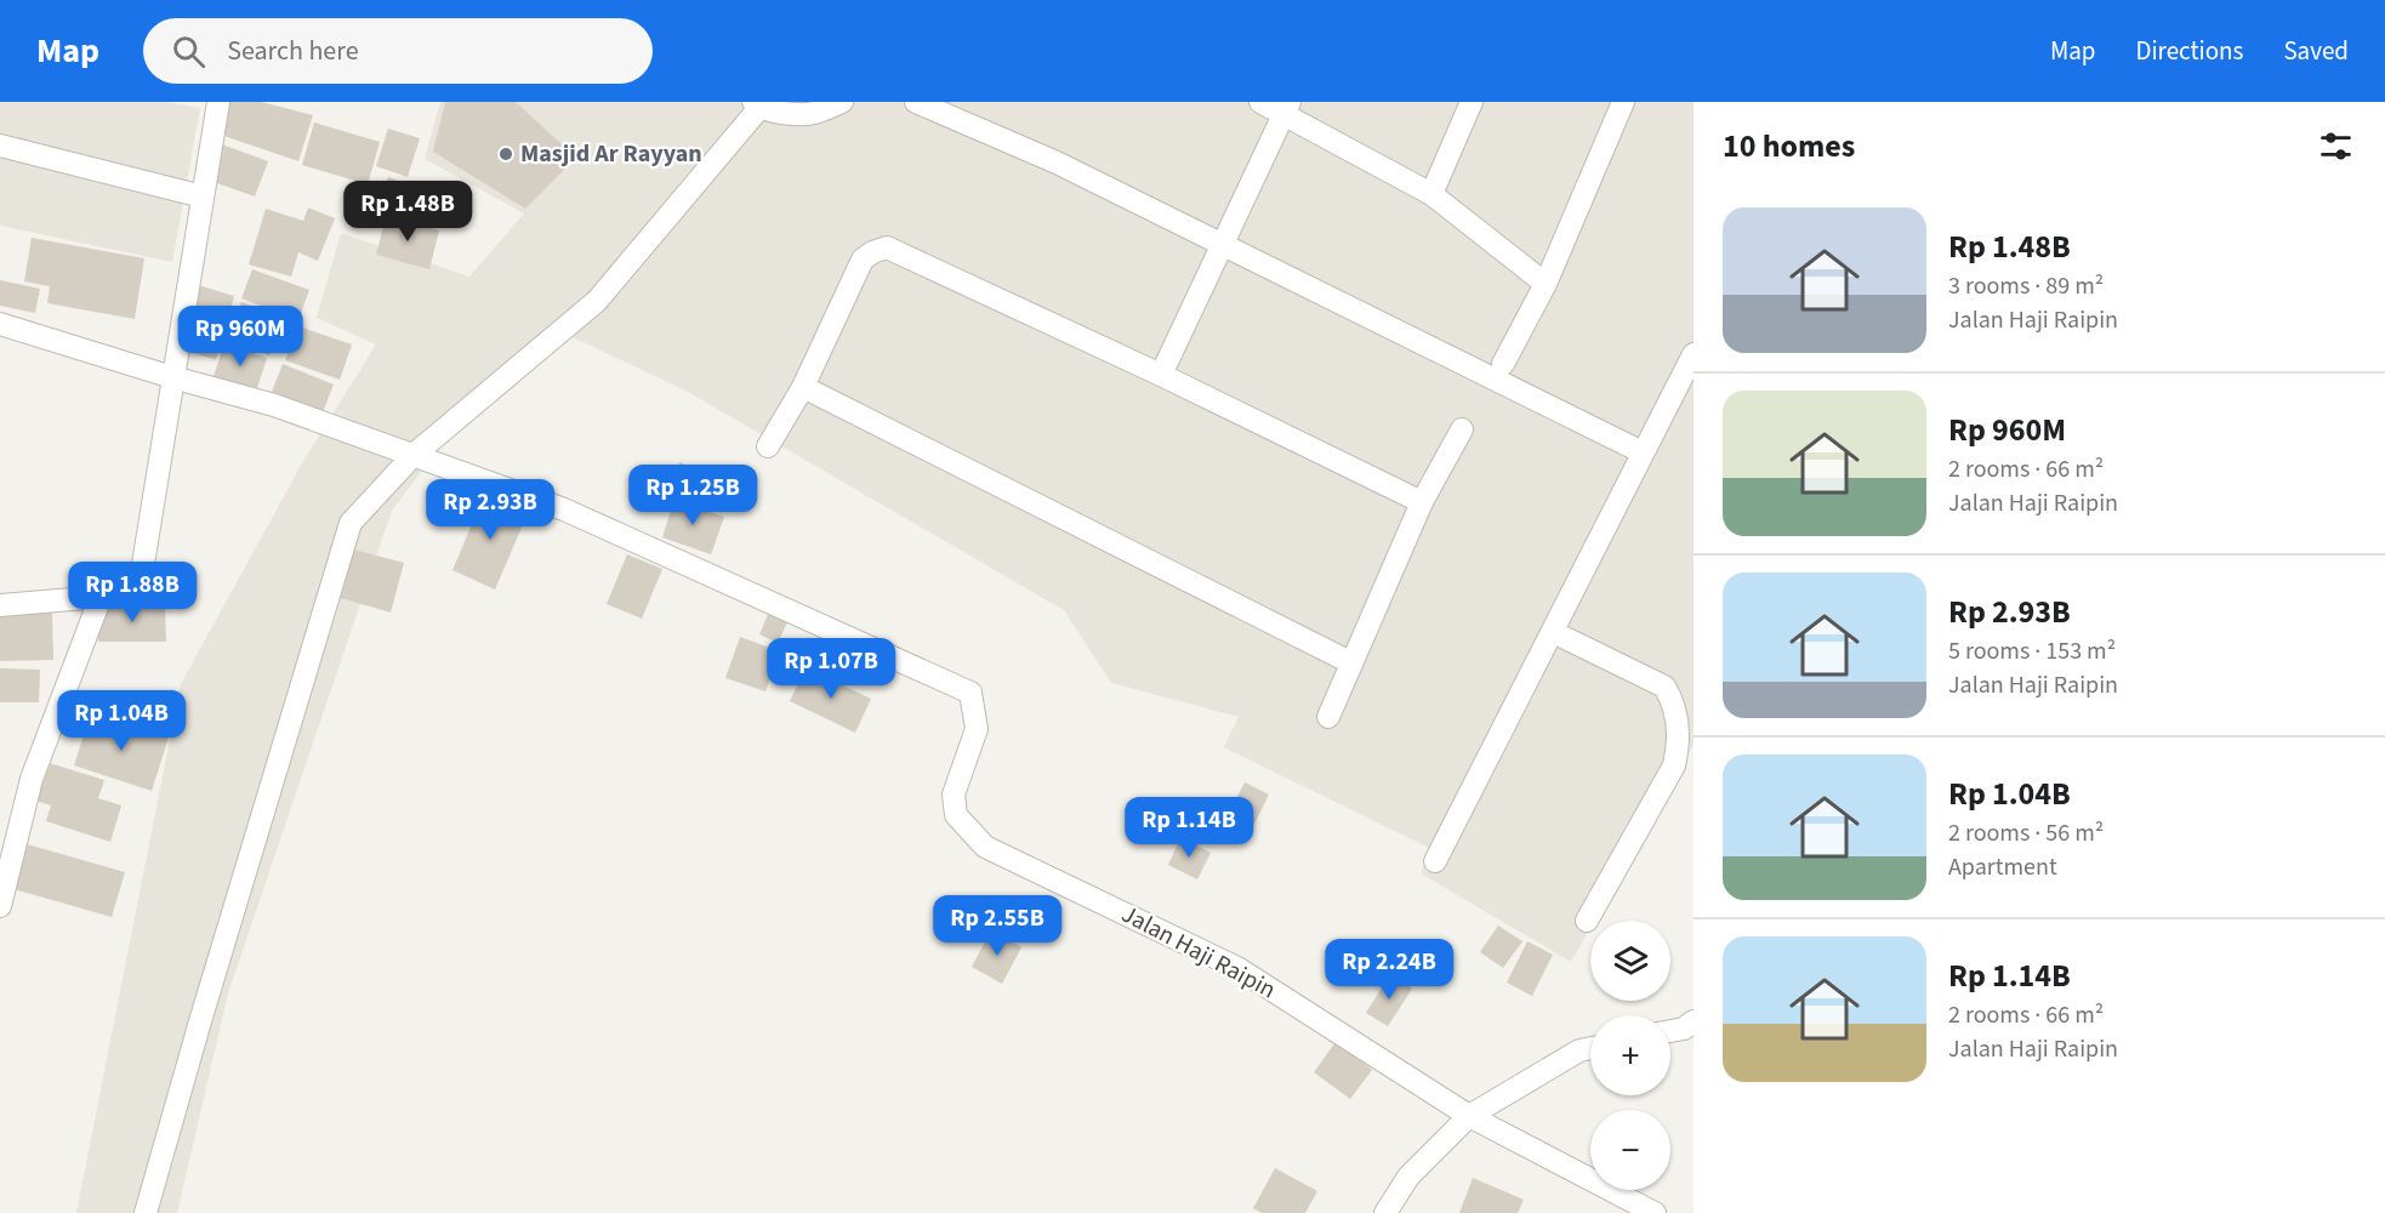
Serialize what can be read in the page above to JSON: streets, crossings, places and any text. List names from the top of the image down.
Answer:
{
  "streets": {
    "street": ["Jalan Haji Raipin"]
  },
  "places": ["Masjid Ar Rayyan"],
  "page": {
    "header": "Map",
    "search": "Search here",
    "nav": ["Map", "Directions", "Saved"],
    "heading": "10 homes",
    "price": [
      "Rp 1.48B",
      "Rp 960M",
      "Rp 1.25B",
      "Rp 2.93B",
      "Rp 1.88B",
      "Rp 1.07B",
      "Rp 1.04B",
      "Rp 1.14B",
      "Rp 2.55B",
      "Rp 2.24B"
    ],
    "list": [
      {
        "name": "Rp 1.48B",
        "note": "3 rooms · 89 m² · Jalan Haji Raipin"
      },
      {
        "name": "Rp 960M",
        "note": "2 rooms · 66 m² · Jalan Haji Raipin"
      },
      {
        "name": "Rp 2.93B",
        "note": "5 rooms · 153 m² · Jalan Haji Raipin"
      },
      {
        "name": "Rp 1.04B",
        "note": "2 rooms · 56 m² · Apartment"
      },
      {
        "name": "Rp 1.14B",
        "note": "2 rooms · 66 m² · Jalan Haji Raipin"
      }
    ],
    "map_buttons": ["+", "−"]
  }
}
